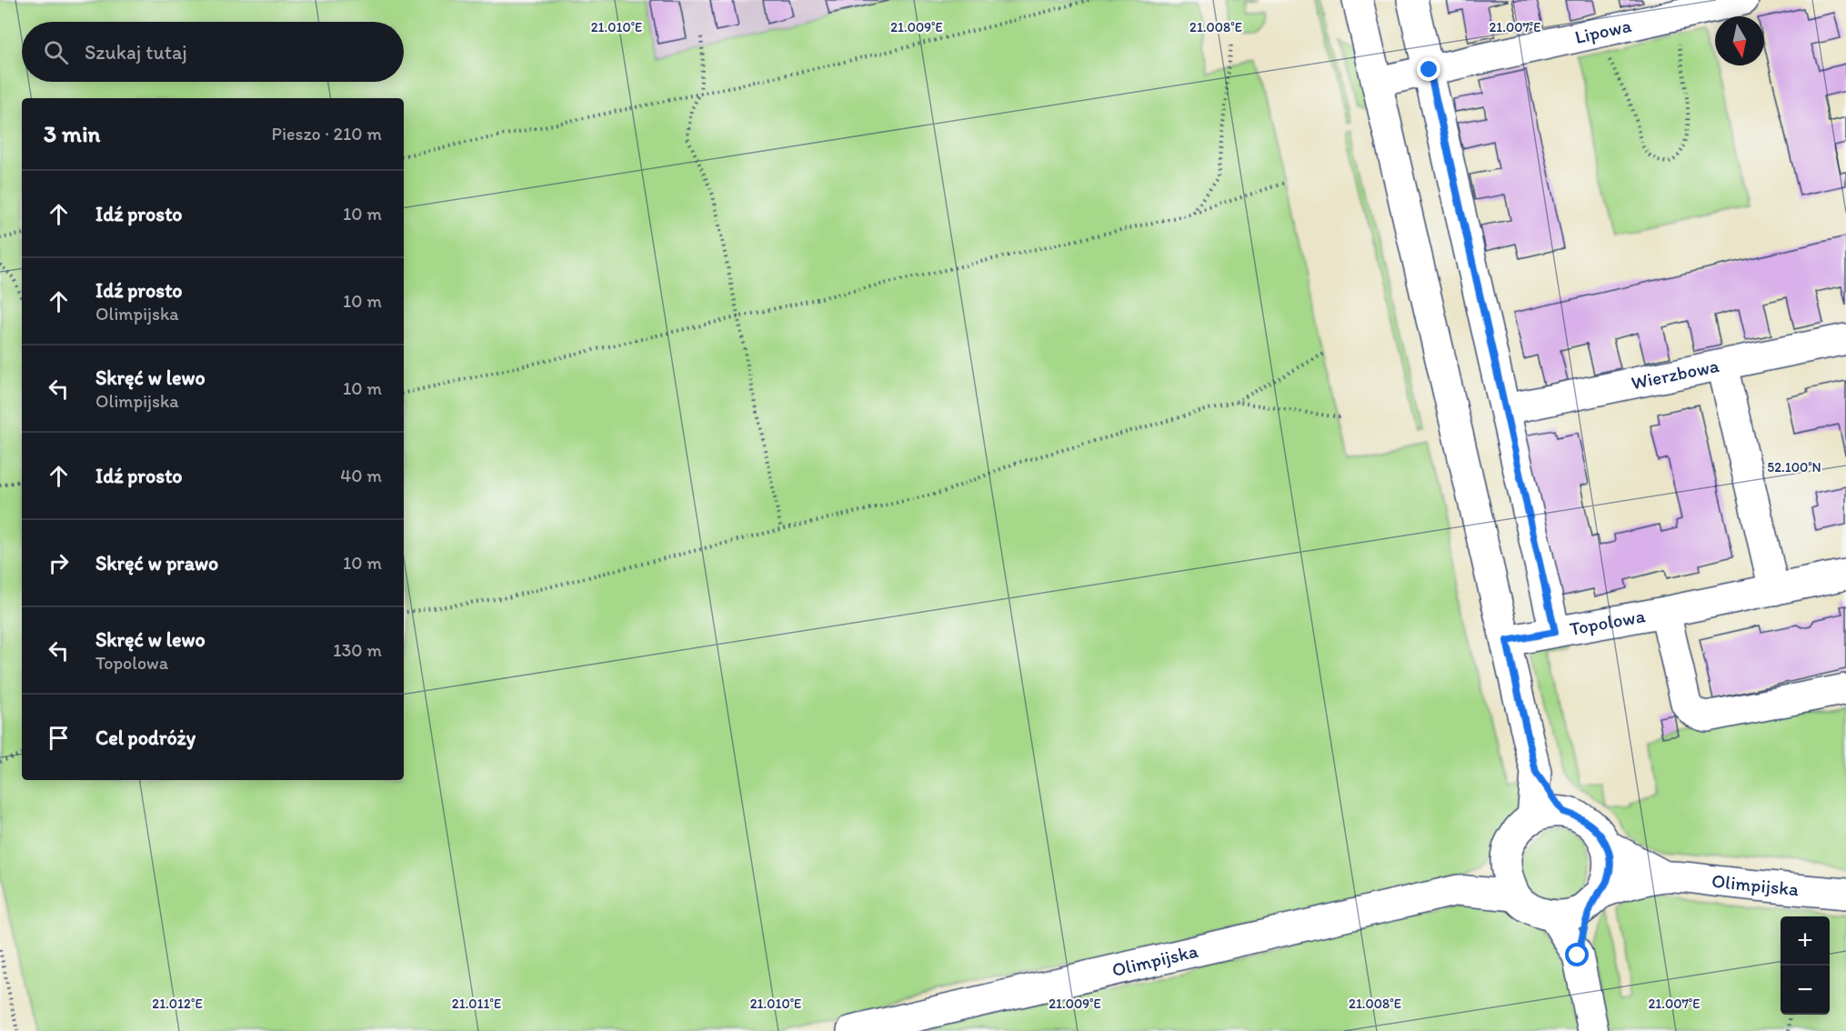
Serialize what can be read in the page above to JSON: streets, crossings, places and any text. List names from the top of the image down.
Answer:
{
  "streets": {
    "street": [
      "Lipowa",
      "Wierzbowa",
      "Topolowa",
      "Olimpijska"
    ]
  },
  "crossings": [
    ["Lipowa", "Topolowa"],
    ["Wierzbowa", "Topolowa"]
  ],
  "north": "bottom",
  "page": {
    "search": "Szukaj tutaj",
    "heading": ["3 min", "Pieszo · 210 m"],
    "list": [
      ["Idź prosto", "10 m"],
      ["Idź prosto", "Olimpijska", "10 m"],
      ["Skręć w lewo", "Olimpijska", "10 m"],
      ["Idź prosto", "40 m"],
      ["Skręć w prawo", "10 m"],
      ["Skręć w lewo", "Topolowa", "130 m"],
      "Cel podróży"
    ],
    "map_buttons": ["+", "−"]
  },
  "coordinates": [
    "21.010°E",
    "21.009°E",
    "21.008°E",
    "21.007°E",
    "52.100°N",
    "21.012°E",
    "21.011°E"
  ]
}
